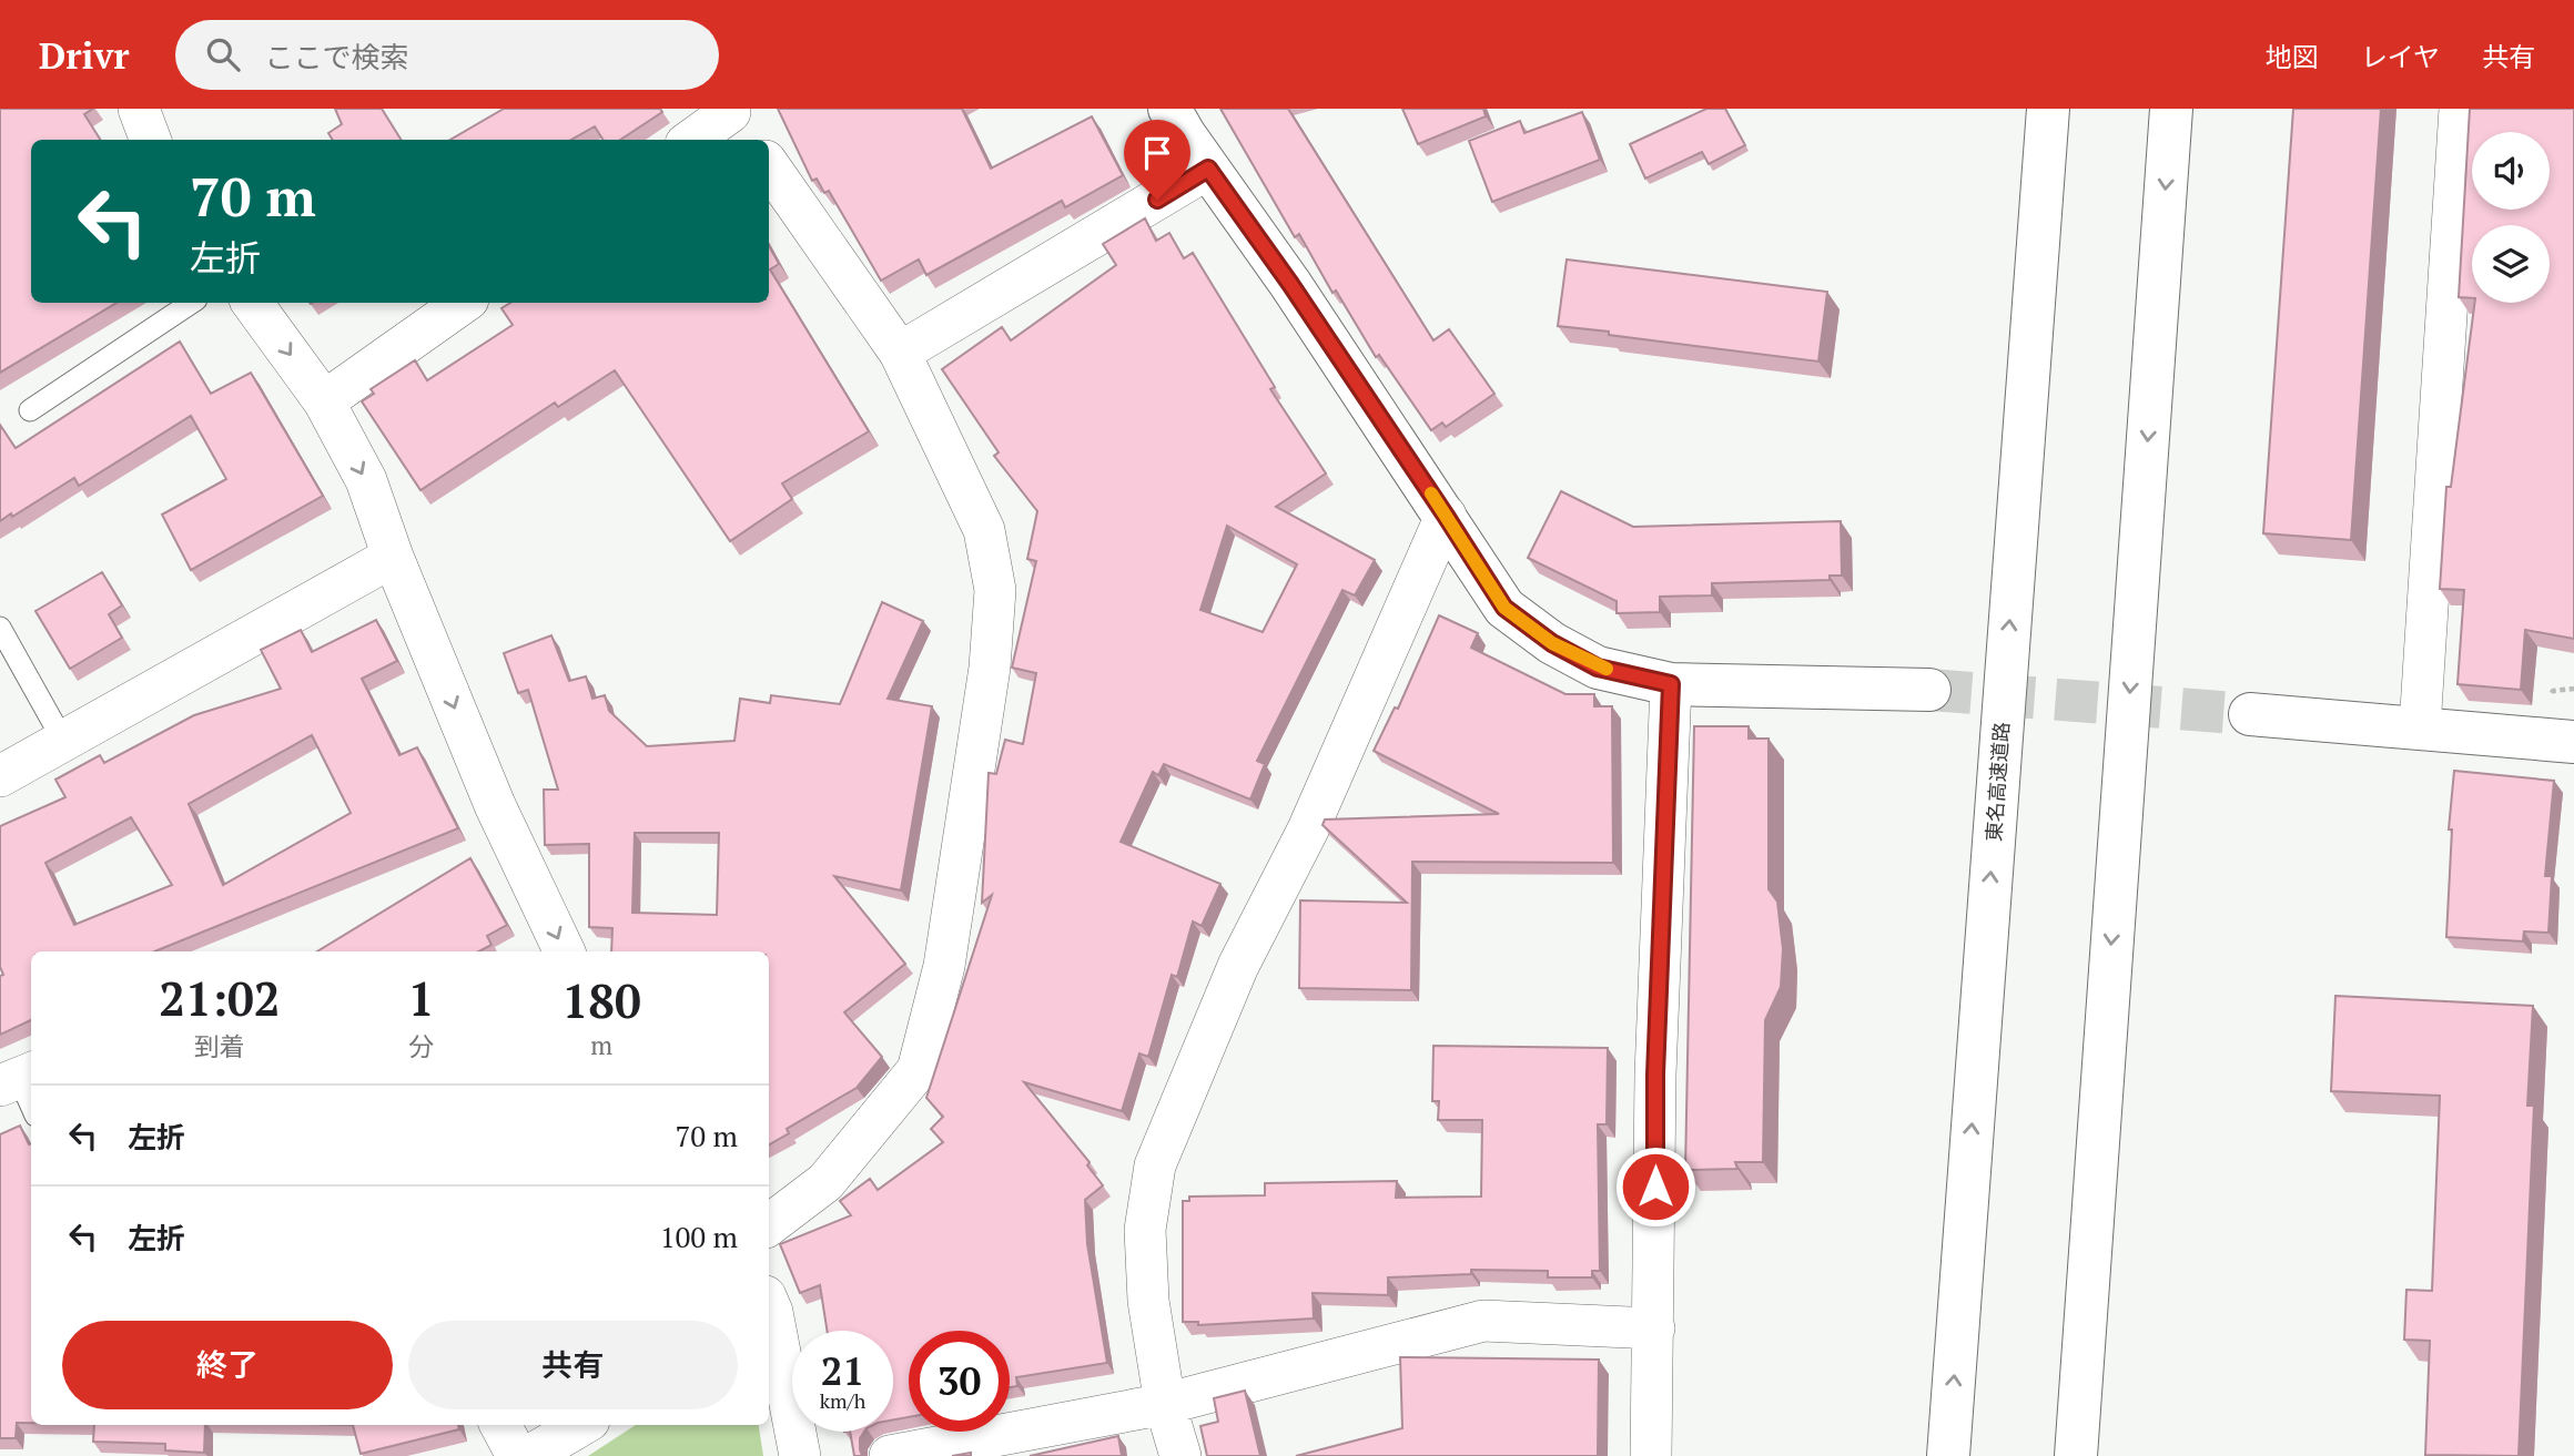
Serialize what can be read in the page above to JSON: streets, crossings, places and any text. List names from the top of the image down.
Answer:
{
  "streets": {
    "main road": ["東名高速道路"]
  },
  "page": {
    "header": "Drivr",
    "search": "ここで検索",
    "nav": ["地図", "レイヤ", "共有"],
    "turn": ["70 m", "左折"],
    "eta": [
      "21:02",
      "到着",
      "1",
      "分",
      "180",
      "m"
    ],
    "list": [
      {
        "name": "左折",
        "value": "70 m"
      },
      {
        "name": "左折",
        "value": "100 m"
      }
    ],
    "buttons": ["終了", "共有"],
    "speed": "21 km/h",
    "limit": "30"
  }
}
